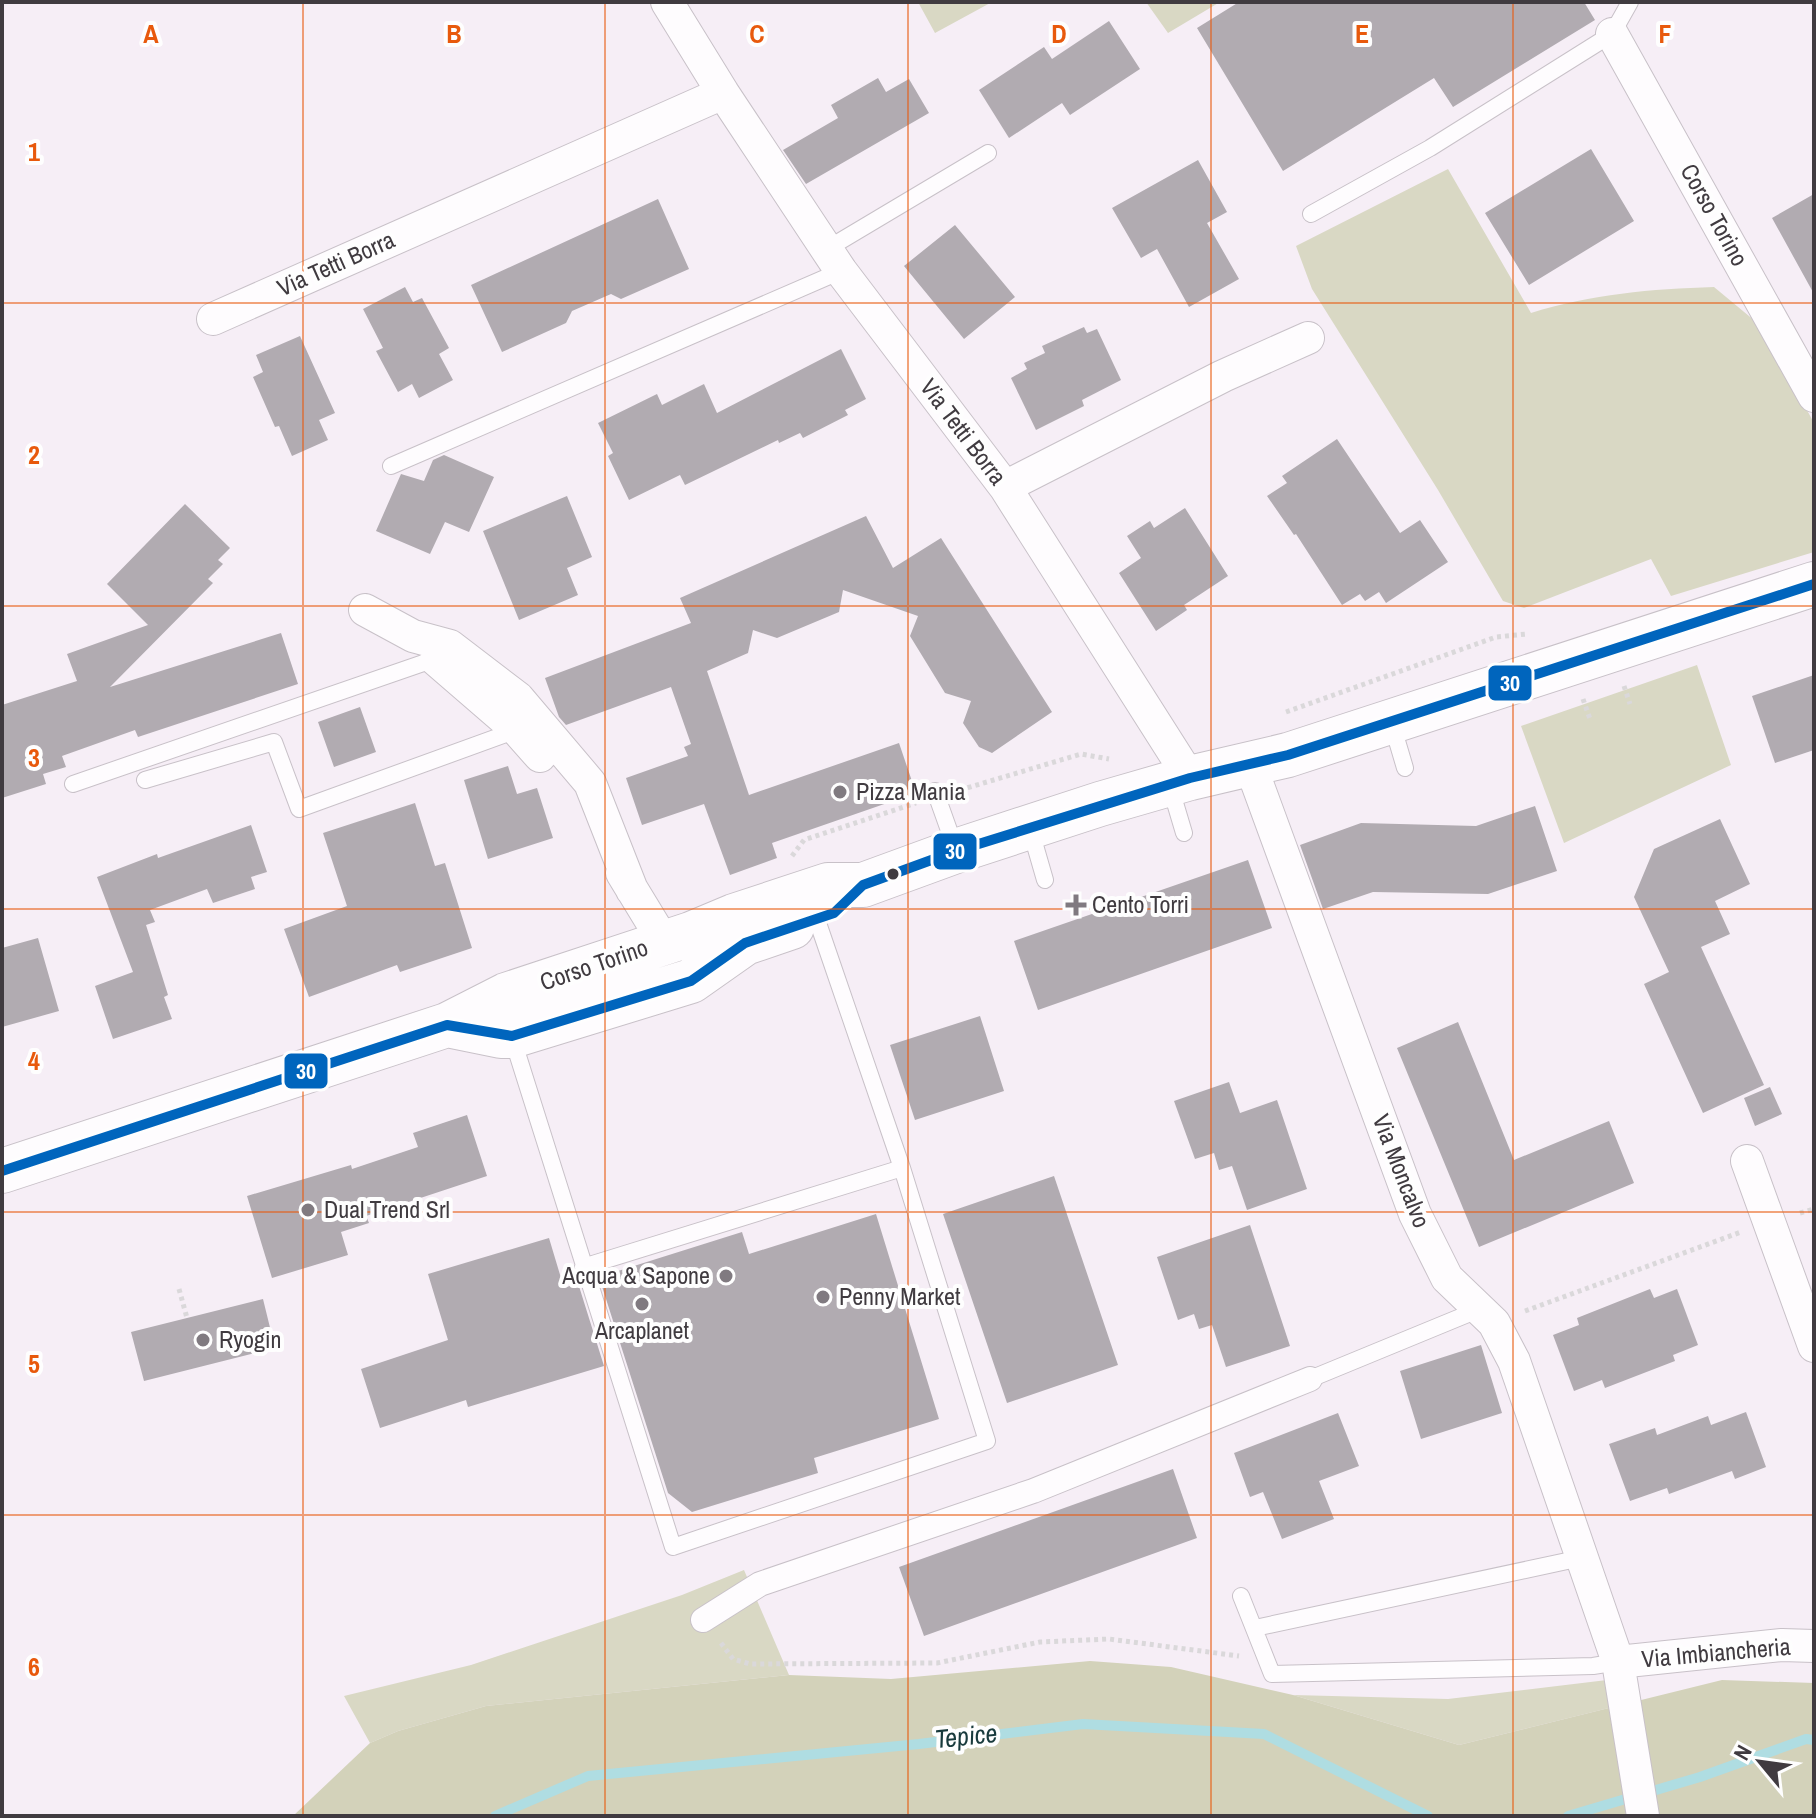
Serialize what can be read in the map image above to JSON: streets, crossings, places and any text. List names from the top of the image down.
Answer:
{
  "streets": {
    "main road": ["Corso Torino"],
    "street": ["Via Tetti Borra", "Via Moncalvo", "Via Imbiancheria"]
  },
  "crossings": [
    ["Corso Torino", "Via Tetti Borra"],
    ["Corso Torino", "Via Moncalvo"],
    ["Via Moncalvo", "Via Imbiancheria"]
  ],
  "water": ["Tepice"],
  "places": {
    "other": [
      "Pizza Mania",
      "Dual Trend Srl",
      "Acqua & Sapone",
      "Penny Market",
      "Arcaplanet",
      "Ryogin"
    ],
    "health": ["Cento Torri"]
  },
  "lines": ["transit line 30"],
  "north": "top left",
  "grid": {
    "columns": [
      "A",
      "B",
      "C",
      "D",
      "E",
      "F"
    ],
    "rows": [
      "1",
      "2",
      "3",
      "4",
      "5",
      "6"
    ]
  }
}
